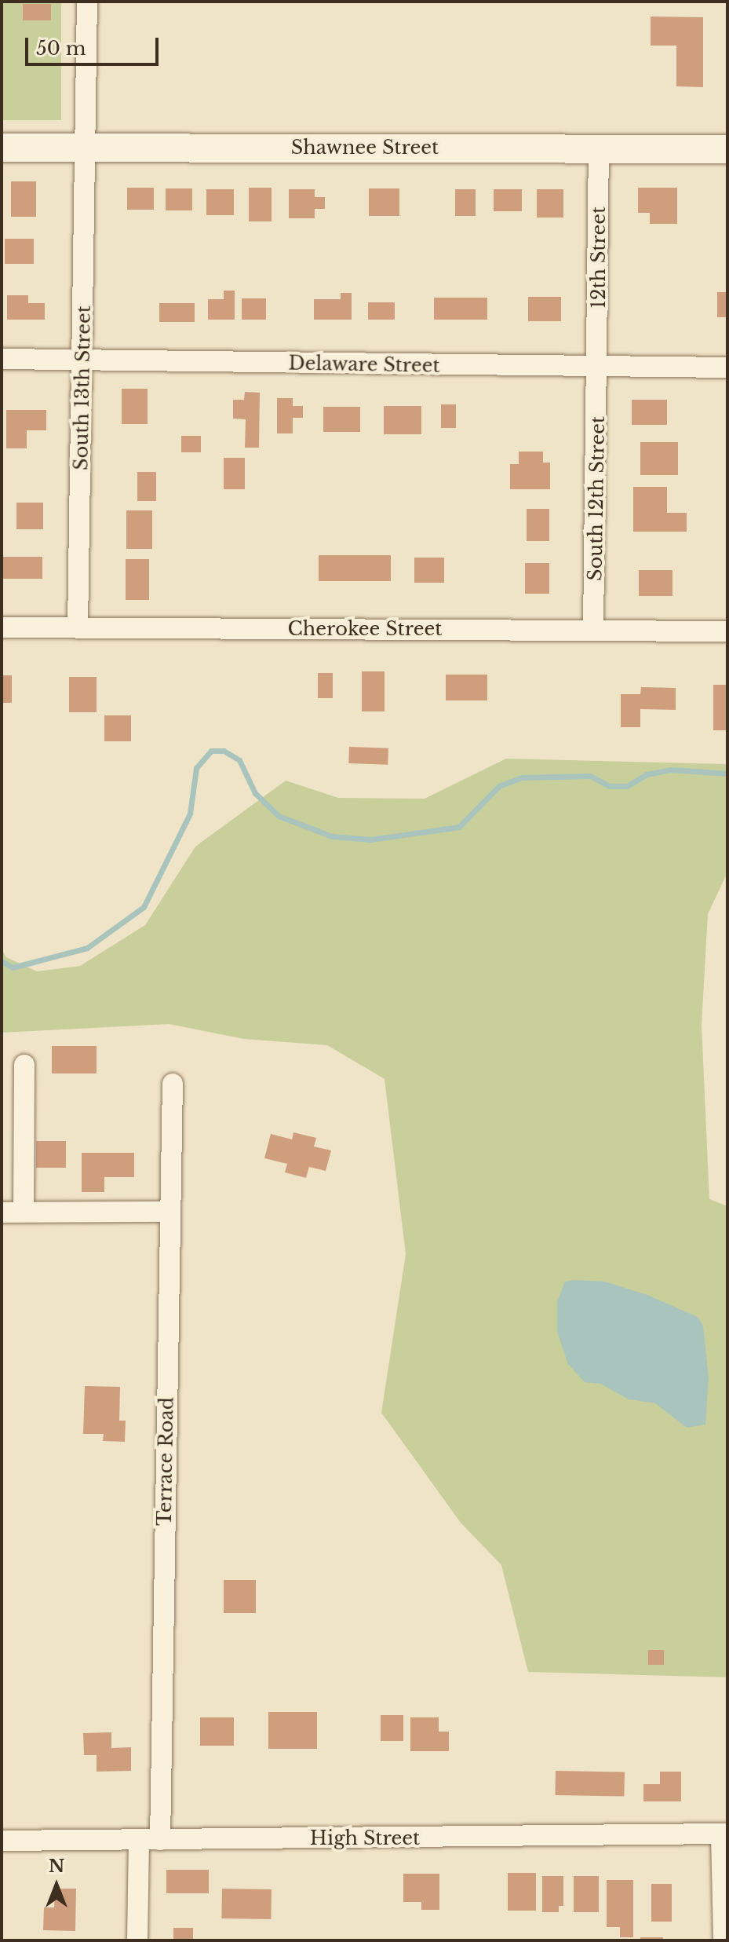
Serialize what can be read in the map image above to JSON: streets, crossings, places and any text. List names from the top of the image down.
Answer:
{
  "streets": {
    "street": [
      "Shawnee Street",
      "12th Street",
      "Delaware Street",
      "South 13th Street",
      "South 12th Street",
      "Cherokee Street",
      "Terrace Road",
      "High Street"
    ]
  },
  "crossings": [
    ["Shawnee Street", "12th Street"],
    ["Shawnee Street", "South 13th Street"],
    ["12th Street", "Delaware Street"],
    ["12th Street", "South 12th Street"],
    ["Delaware Street", "South 13th Street"],
    ["Delaware Street", "South 12th Street"],
    ["South 13th Street", "Cherokee Street"],
    ["South 12th Street", "Cherokee Street"],
    ["Terrace Road", "High Street"]
  ],
  "scale_bar": "50 m",
  "north": "top"
}
